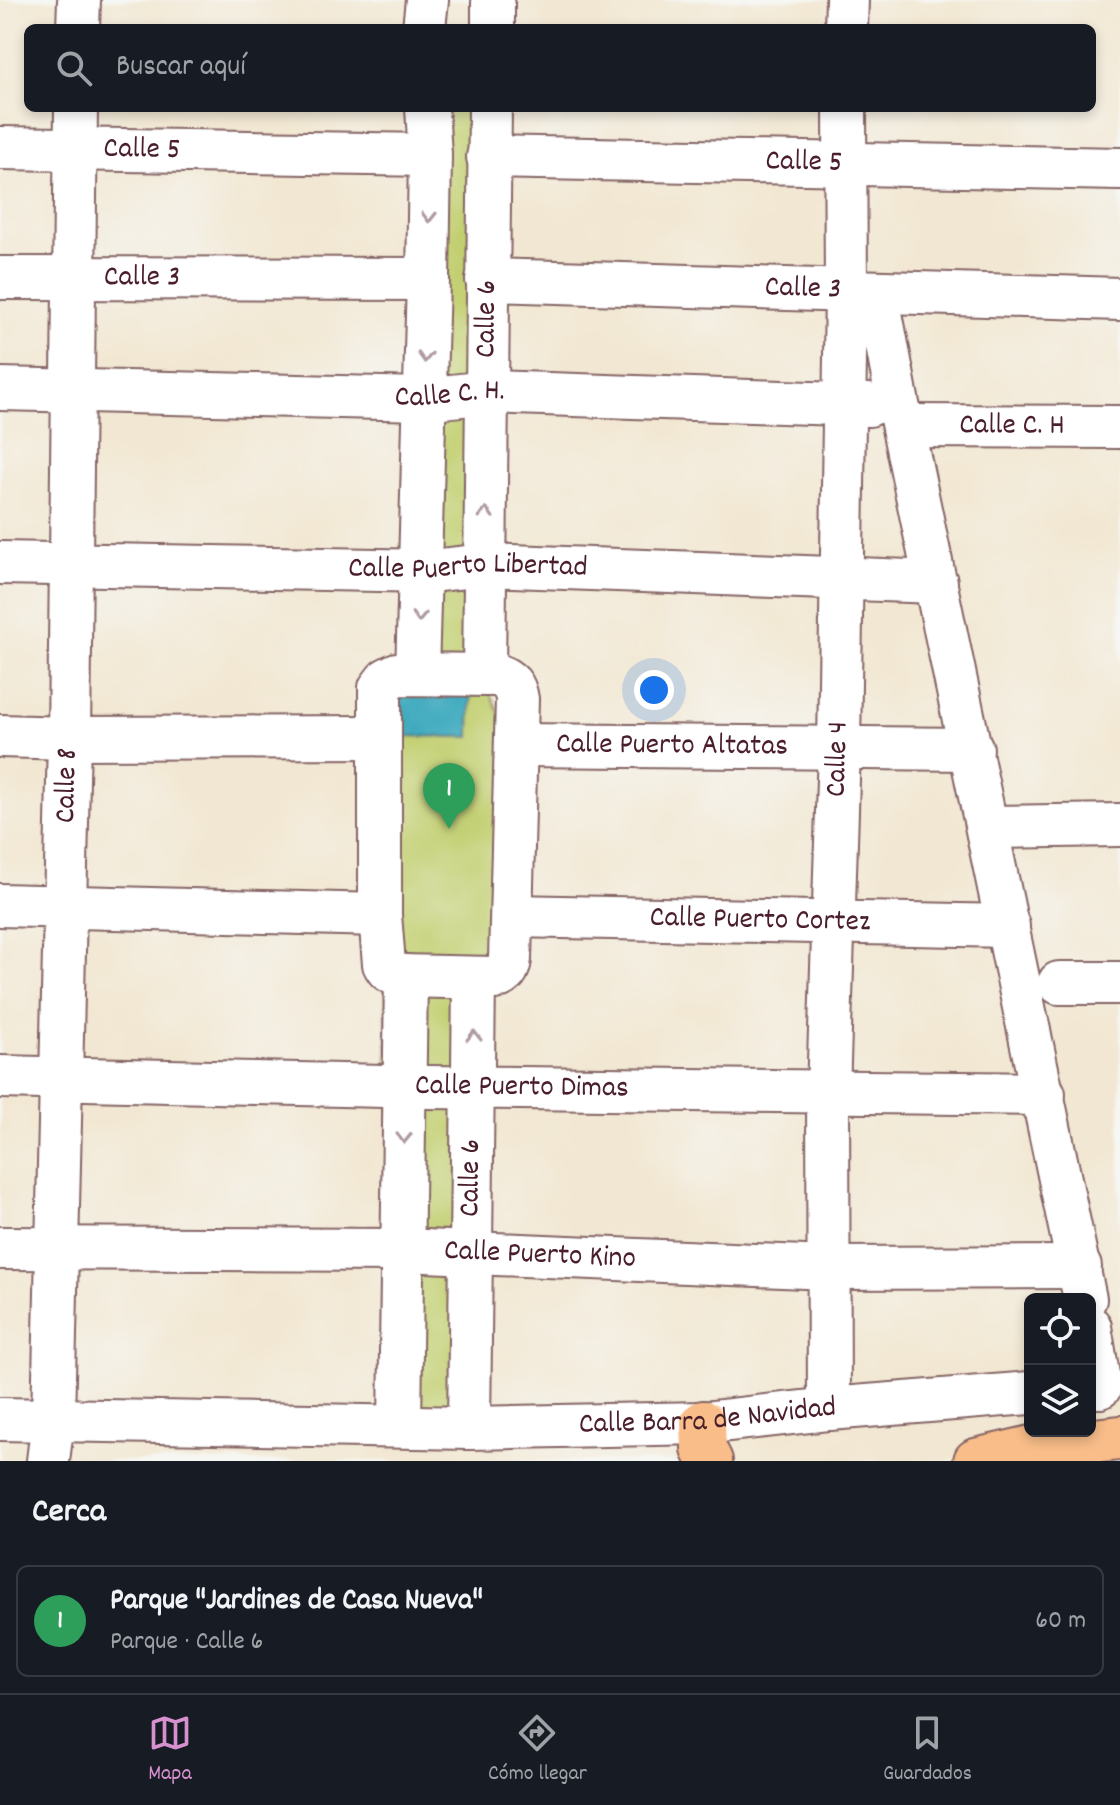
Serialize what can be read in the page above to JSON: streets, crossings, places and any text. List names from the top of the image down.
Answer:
{
  "streets": {
    "street": [
      "Calle 5",
      "Calle 3",
      "Calle 6",
      "Calle C. H.",
      "Calle C. H",
      "Calle Puerto Libertad",
      "Calle Puerto Altatas",
      "Calle 4",
      "Calle 8",
      "Calle Puerto Cortez",
      "Calle Puerto Dimas",
      "Calle Puerto Kino",
      "Calle Barra de Navidad"
    ]
  },
  "crossings": [
    ["Calle 5", "Calle 6"],
    ["Calle 5", "Calle 4"],
    ["Calle 5", "Calle 8"],
    ["Calle 3", "Calle 6"],
    ["Calle 3", "Calle 4"],
    ["Calle 3", "Calle 8"],
    ["Calle 6", "Calle C. H."],
    ["Calle 6", "Calle Puerto Libertad"],
    ["Calle 6", "Calle Puerto Altatas"],
    ["Calle 6", "Calle Puerto Cortez"],
    ["Calle 6", "Calle Puerto Dimas"],
    ["Calle 6", "Calle Puerto Kino"],
    ["Calle 6", "Calle Barra de Navidad"],
    ["Calle C. H.", "Calle C. H"],
    ["Calle C. H.", "Calle 4"],
    ["Calle C. H.", "Calle 8"],
    ["Calle Puerto Libertad", "Calle 4"],
    ["Calle Puerto Libertad", "Calle 8"],
    ["Calle Puerto Altatas", "Calle 4"],
    ["Calle 4", "Calle Puerto Cortez"],
    ["Calle 4", "Calle Puerto Dimas"],
    ["Calle 4", "Calle Puerto Kino"],
    ["Calle 4", "Calle Barra de Navidad"],
    ["Calle 8", "Calle Puerto Dimas"],
    ["Calle 8", "Calle Puerto Kino"],
    ["Calle 8", "Calle Barra de Navidad"]
  ],
  "page": {
    "search": "Buscar aquí",
    "pins": "1",
    "heading": "Cerca",
    "list": [
      {
        "mark": "1",
        "name": "Parque \"Jardines de Casa Nueva\"",
        "note": "Parque · Calle 6",
        "value": "60 m"
      }
    ],
    "nav": ["Mapa", "Cómo llegar", "Guardados"]
  }
}
